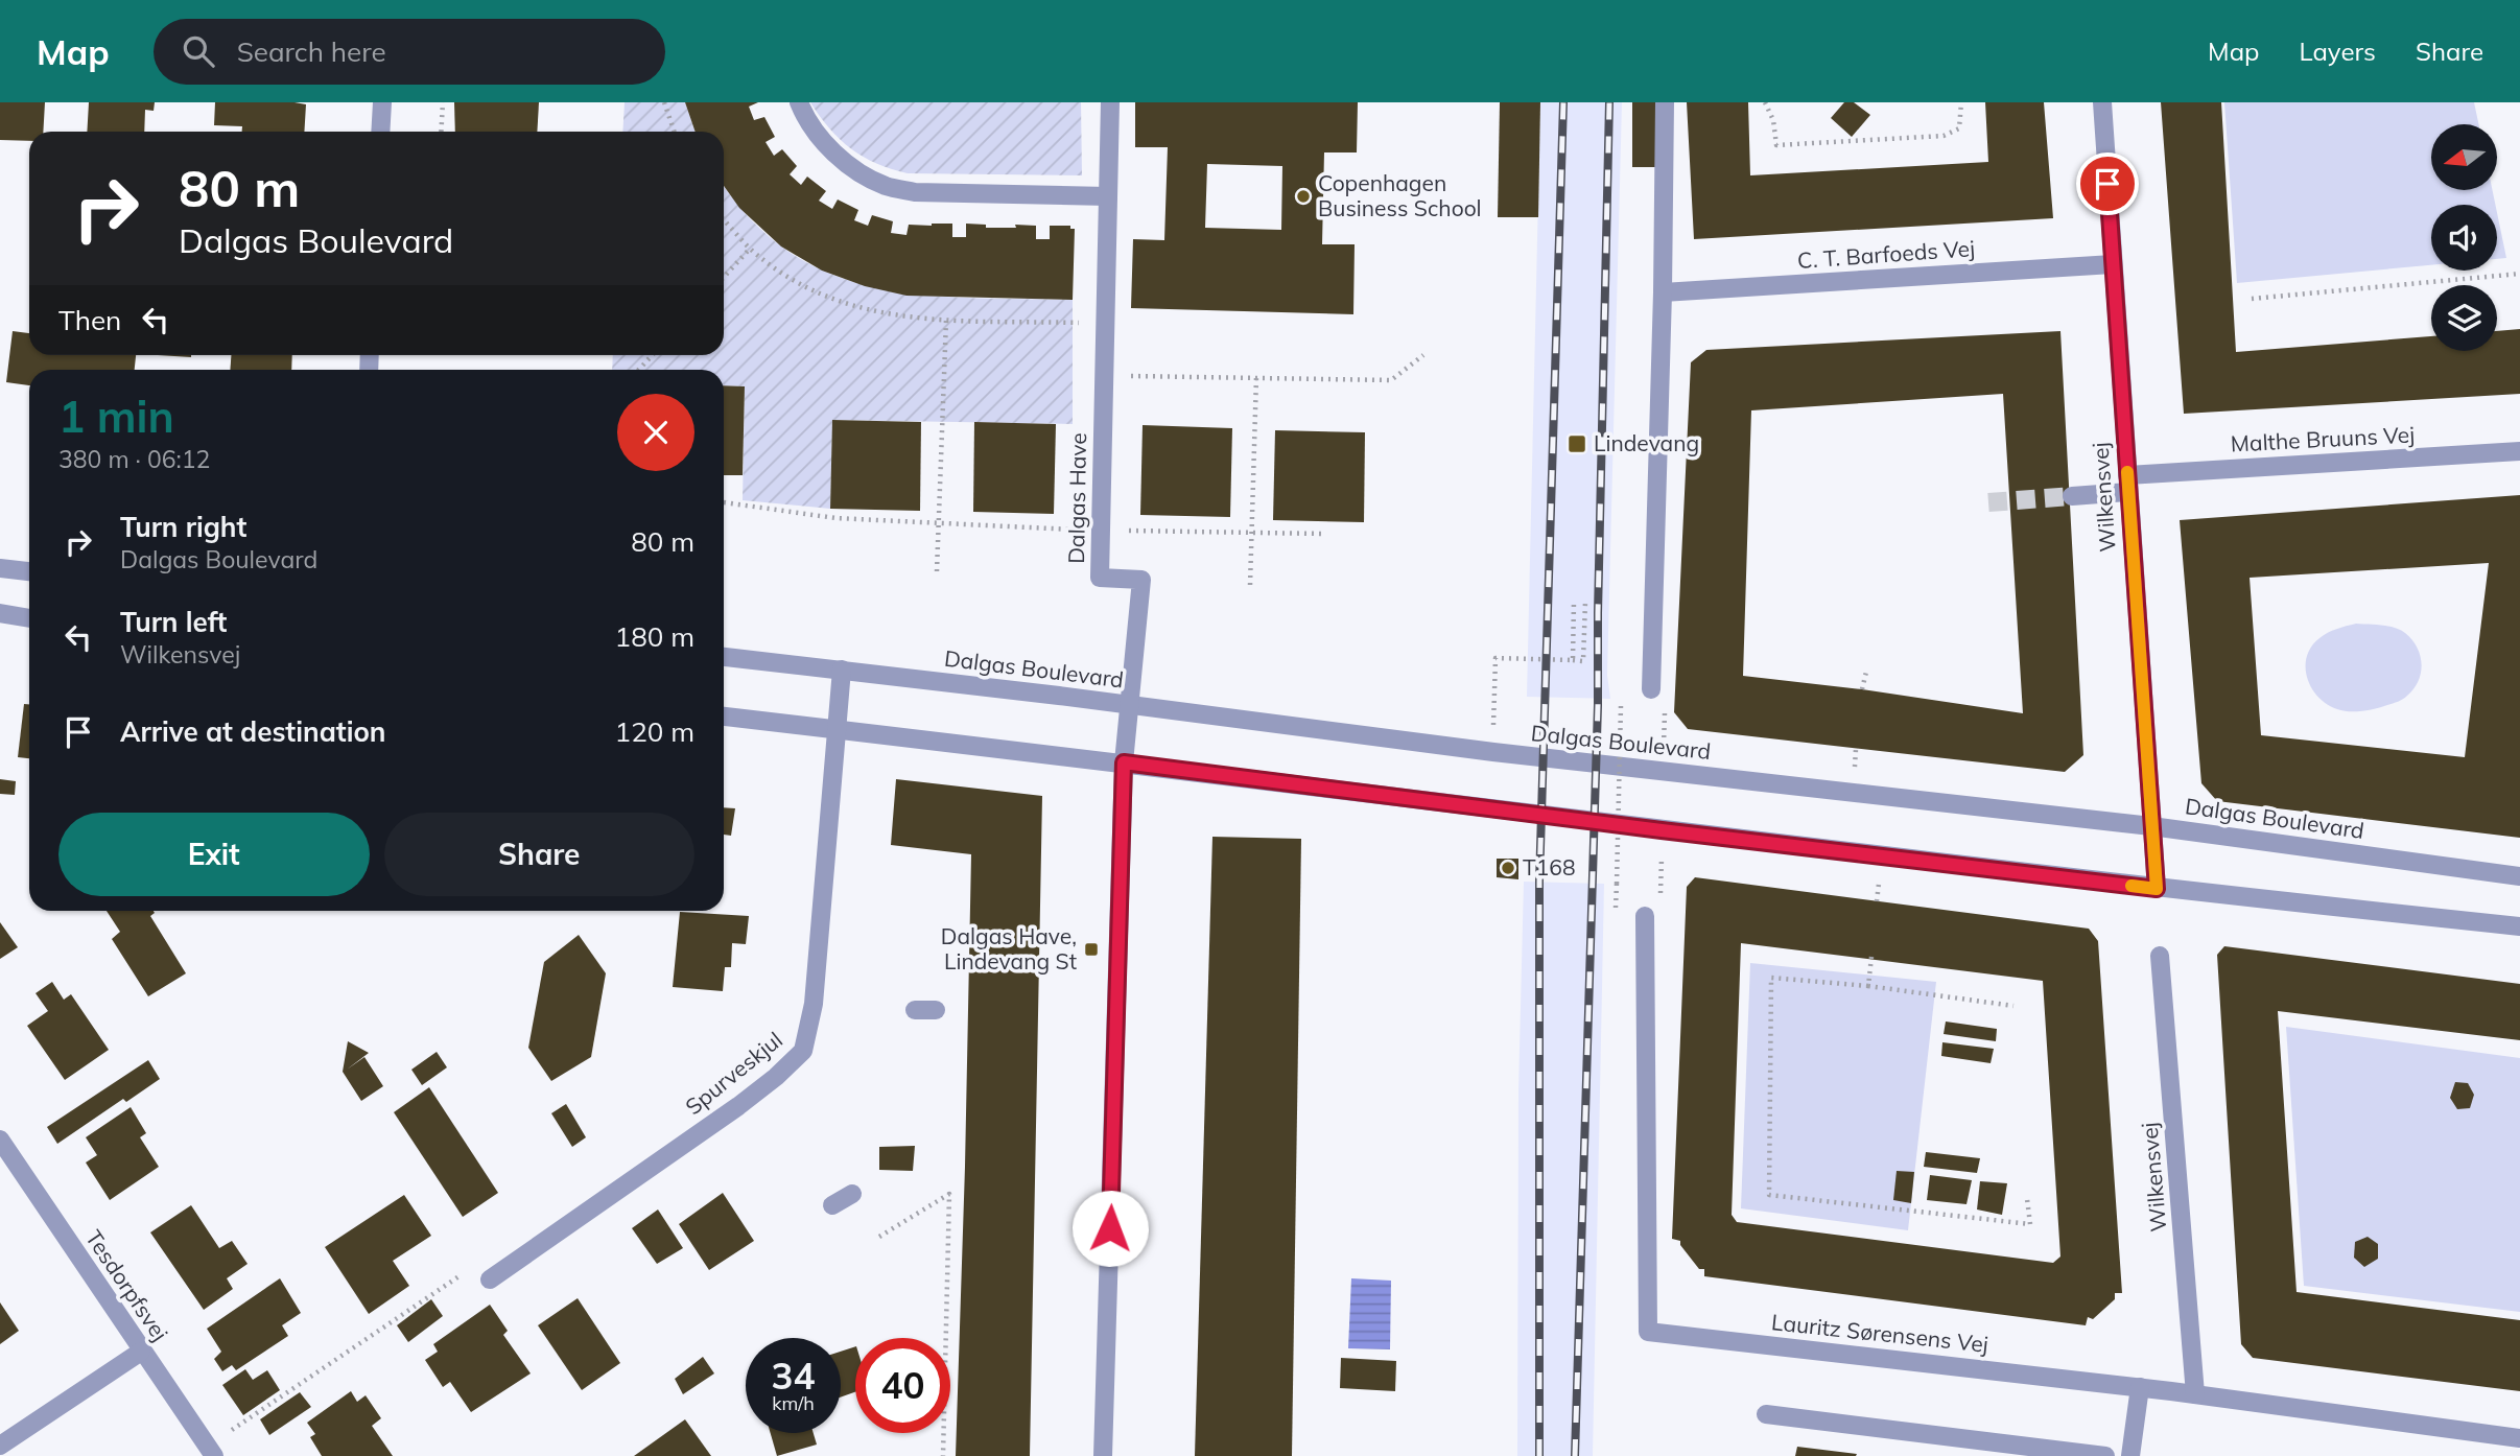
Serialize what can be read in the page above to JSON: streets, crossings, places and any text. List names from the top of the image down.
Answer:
{
  "streets": {
    "street": [
      "C. T. Barfoeds Vej",
      "Malthe Bruuns Vej",
      "Wilkensvej",
      "Dalgas Have",
      "Dalgas Boulevard",
      "Spurveskjul",
      "Tesdorpfsvej",
      "Lauritz Sørensens Vej"
    ]
  },
  "crossings": [
    ["C. T. Barfoeds Vej", "Wilkensvej"],
    ["Malthe Bruuns Vej", "Wilkensvej"],
    ["Wilkensvej", "Dalgas Boulevard"],
    ["Wilkensvej", "Lauritz Sørensens Vej"],
    ["Dalgas Have", "Dalgas Boulevard"],
    ["Dalgas Boulevard", "Spurveskjul"]
  ],
  "places": {
    "other": ["Copenhagen Business School", "T168"],
    "transit": ["Lindevang", "Dalgas Have, Lindevang St"]
  },
  "north": "left",
  "page": {
    "header": "Map",
    "search": "Search here",
    "nav": ["Map", "Layers", "Share"],
    "turn": ["80 m", "Dalgas Boulevard"],
    "then": "Then",
    "heading": ["1 min", "380 m · 06:12"],
    "list": [
      {
        "name": "Turn right",
        "note": "Dalgas Boulevard",
        "value": "80 m"
      },
      {
        "name": "Turn left",
        "note": "Wilkensvej",
        "value": "180 m"
      },
      {
        "name": "Arrive at destination",
        "value": "120 m"
      }
    ],
    "buttons": ["Exit", "Share"],
    "speed": "34 km/h",
    "limit": "40"
  }
}
